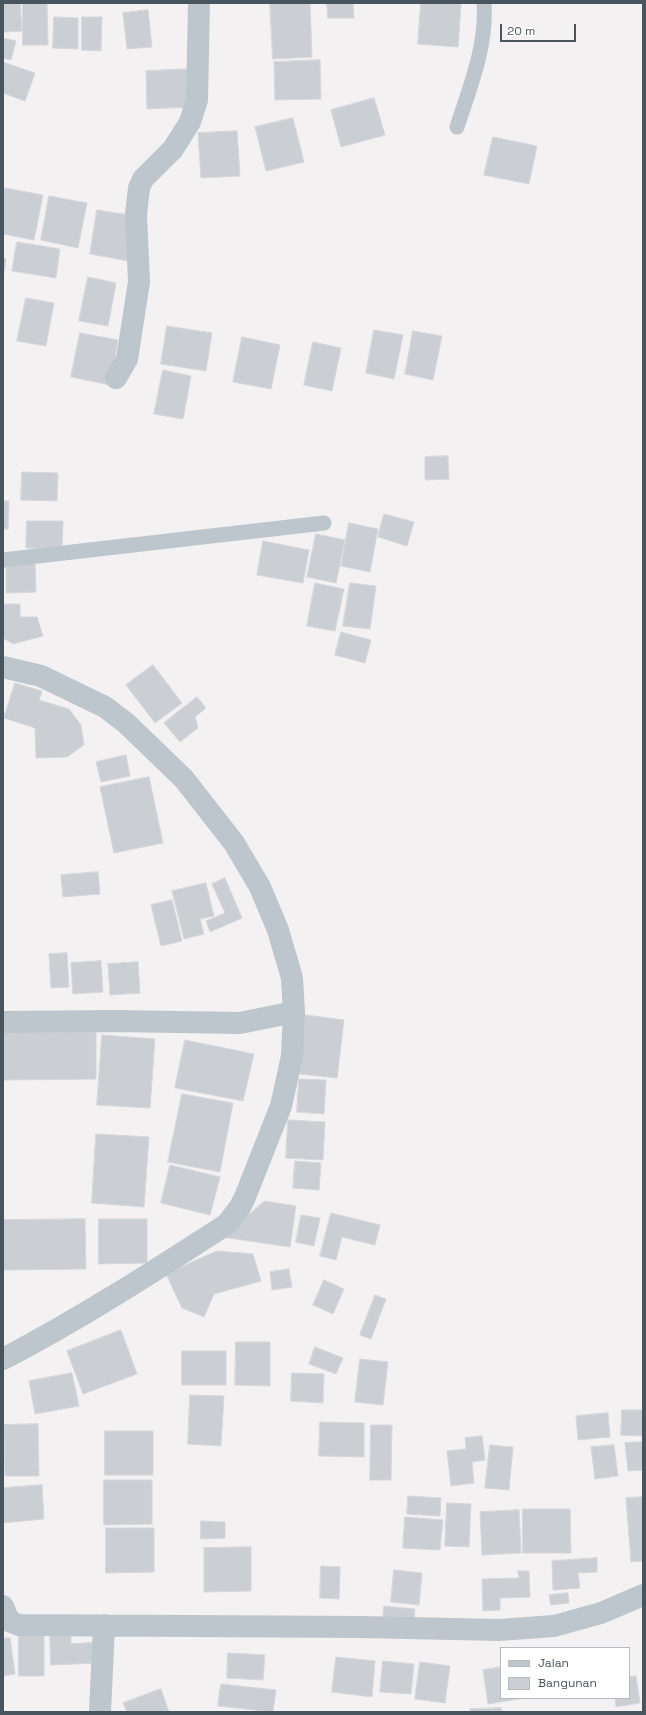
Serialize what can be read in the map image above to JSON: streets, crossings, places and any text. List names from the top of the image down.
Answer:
{
  "legend": ["Jalan", "Bangunan"],
  "scale_bar": "20 m"
}
